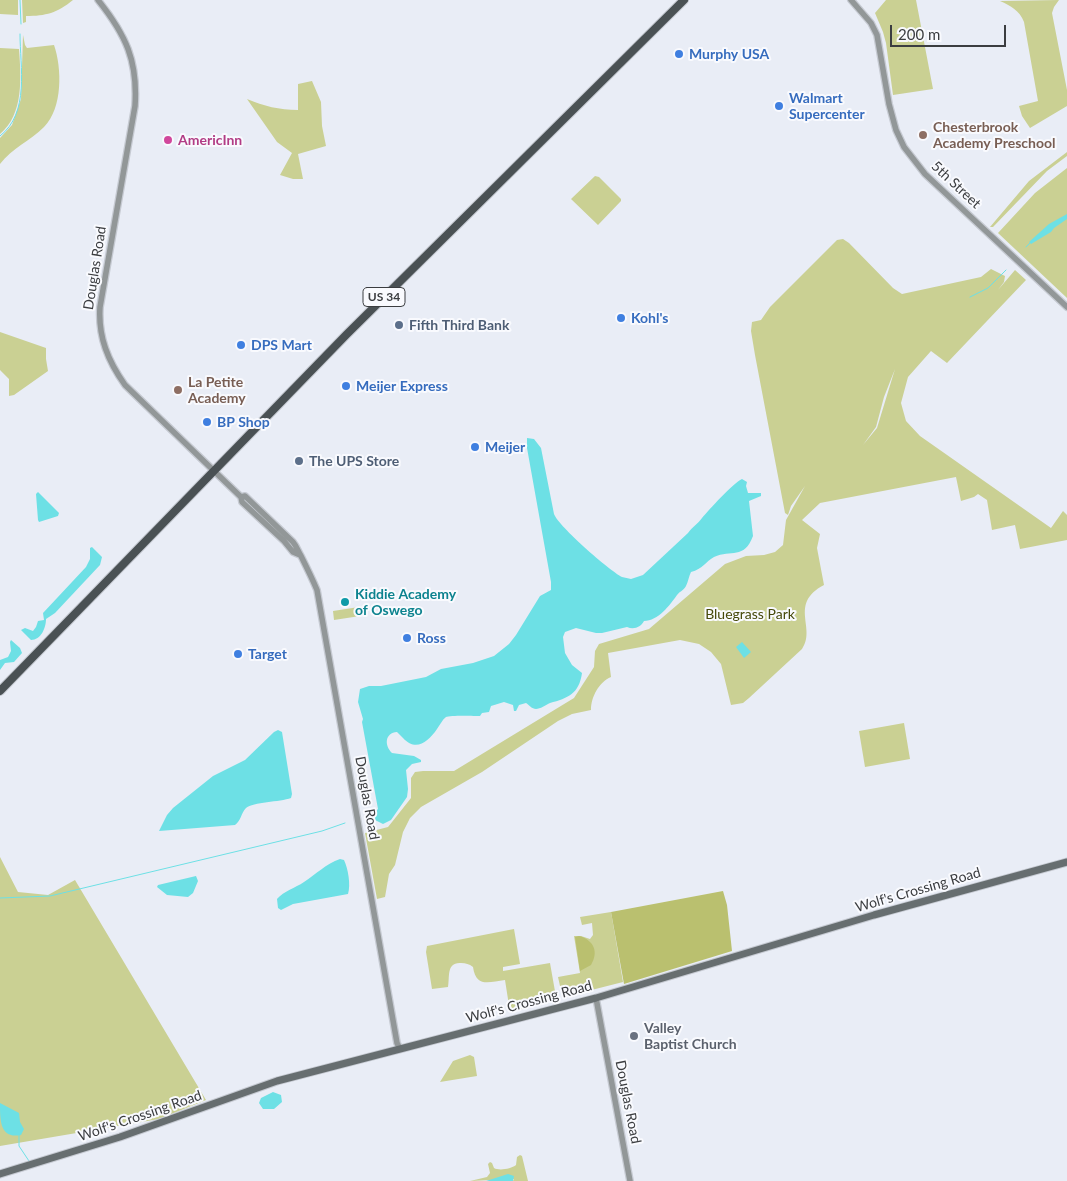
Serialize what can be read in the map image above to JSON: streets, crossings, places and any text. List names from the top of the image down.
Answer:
{
  "streets": {
    "main road": ["US 34", "Wolf's Crossing Road"],
    "street": ["5th Street", "Douglas Road"]
  },
  "crossings": [
    ["Douglas Road", "US 34"],
    ["Douglas Road", "Wolf's Crossing Road"]
  ],
  "parks": ["Bluegrass Park"],
  "places": [
    "Murphy USA",
    "Walmart Supercenter",
    "Chesterbrook Academy Preschool",
    "AmericInn",
    "Kohl's",
    "Fifth Third Bank",
    "DPS Mart",
    "Meijer Express",
    "La Petite Academy",
    "BP Shop",
    "Meijer",
    "The UPS Store",
    "Kiddie Academy of Oswego",
    "Ross",
    "Target",
    "Valley Baptist Church"
  ],
  "scale_bar": "200 m"
}
